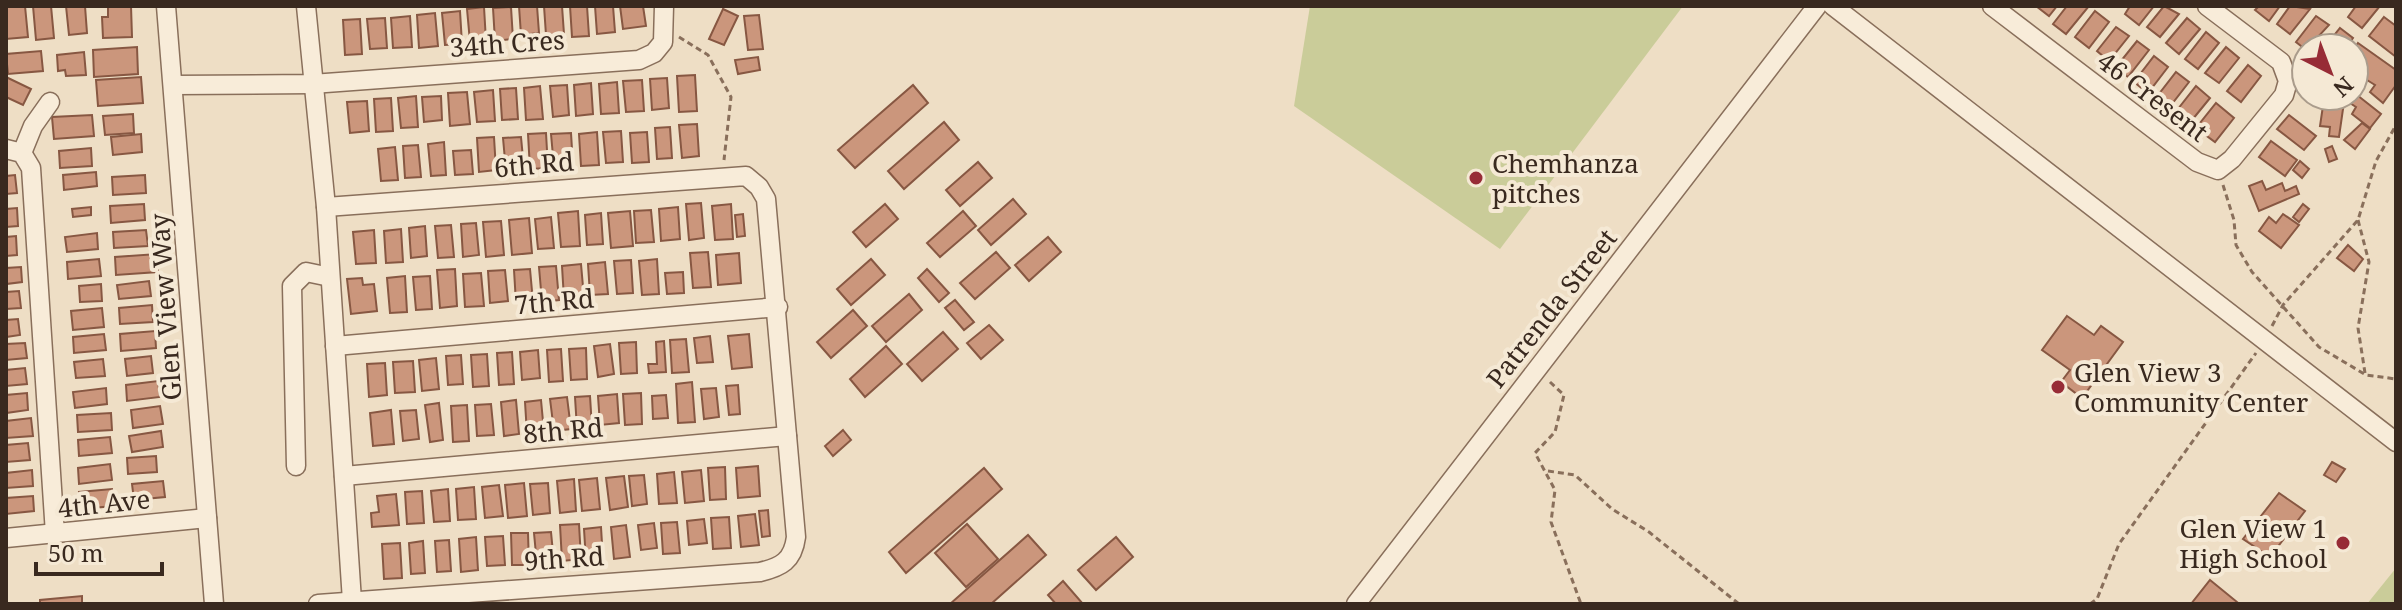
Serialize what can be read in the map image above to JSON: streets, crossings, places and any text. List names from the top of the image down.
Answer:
{
  "streets": {
    "street": [
      "34th Cres",
      "46 Cresent",
      "6th Rd",
      "7th Rd",
      "Glen View Way",
      "Patrenda Street",
      "8th Rd",
      "4th Ave",
      "9th Rd"
    ]
  },
  "crossings": [
    ["34th Cres", "Glen View Way"],
    ["6th Rd", "7th Rd"],
    ["Glen View Way", "4th Ave"],
    ["8th Rd", "9th Rd"]
  ],
  "places": ["Chemhanza pitches", "Glen View 3 Community Center", "Glen View 1 High School"],
  "scale_bar": "50 m",
  "north": "bottom right"
}
